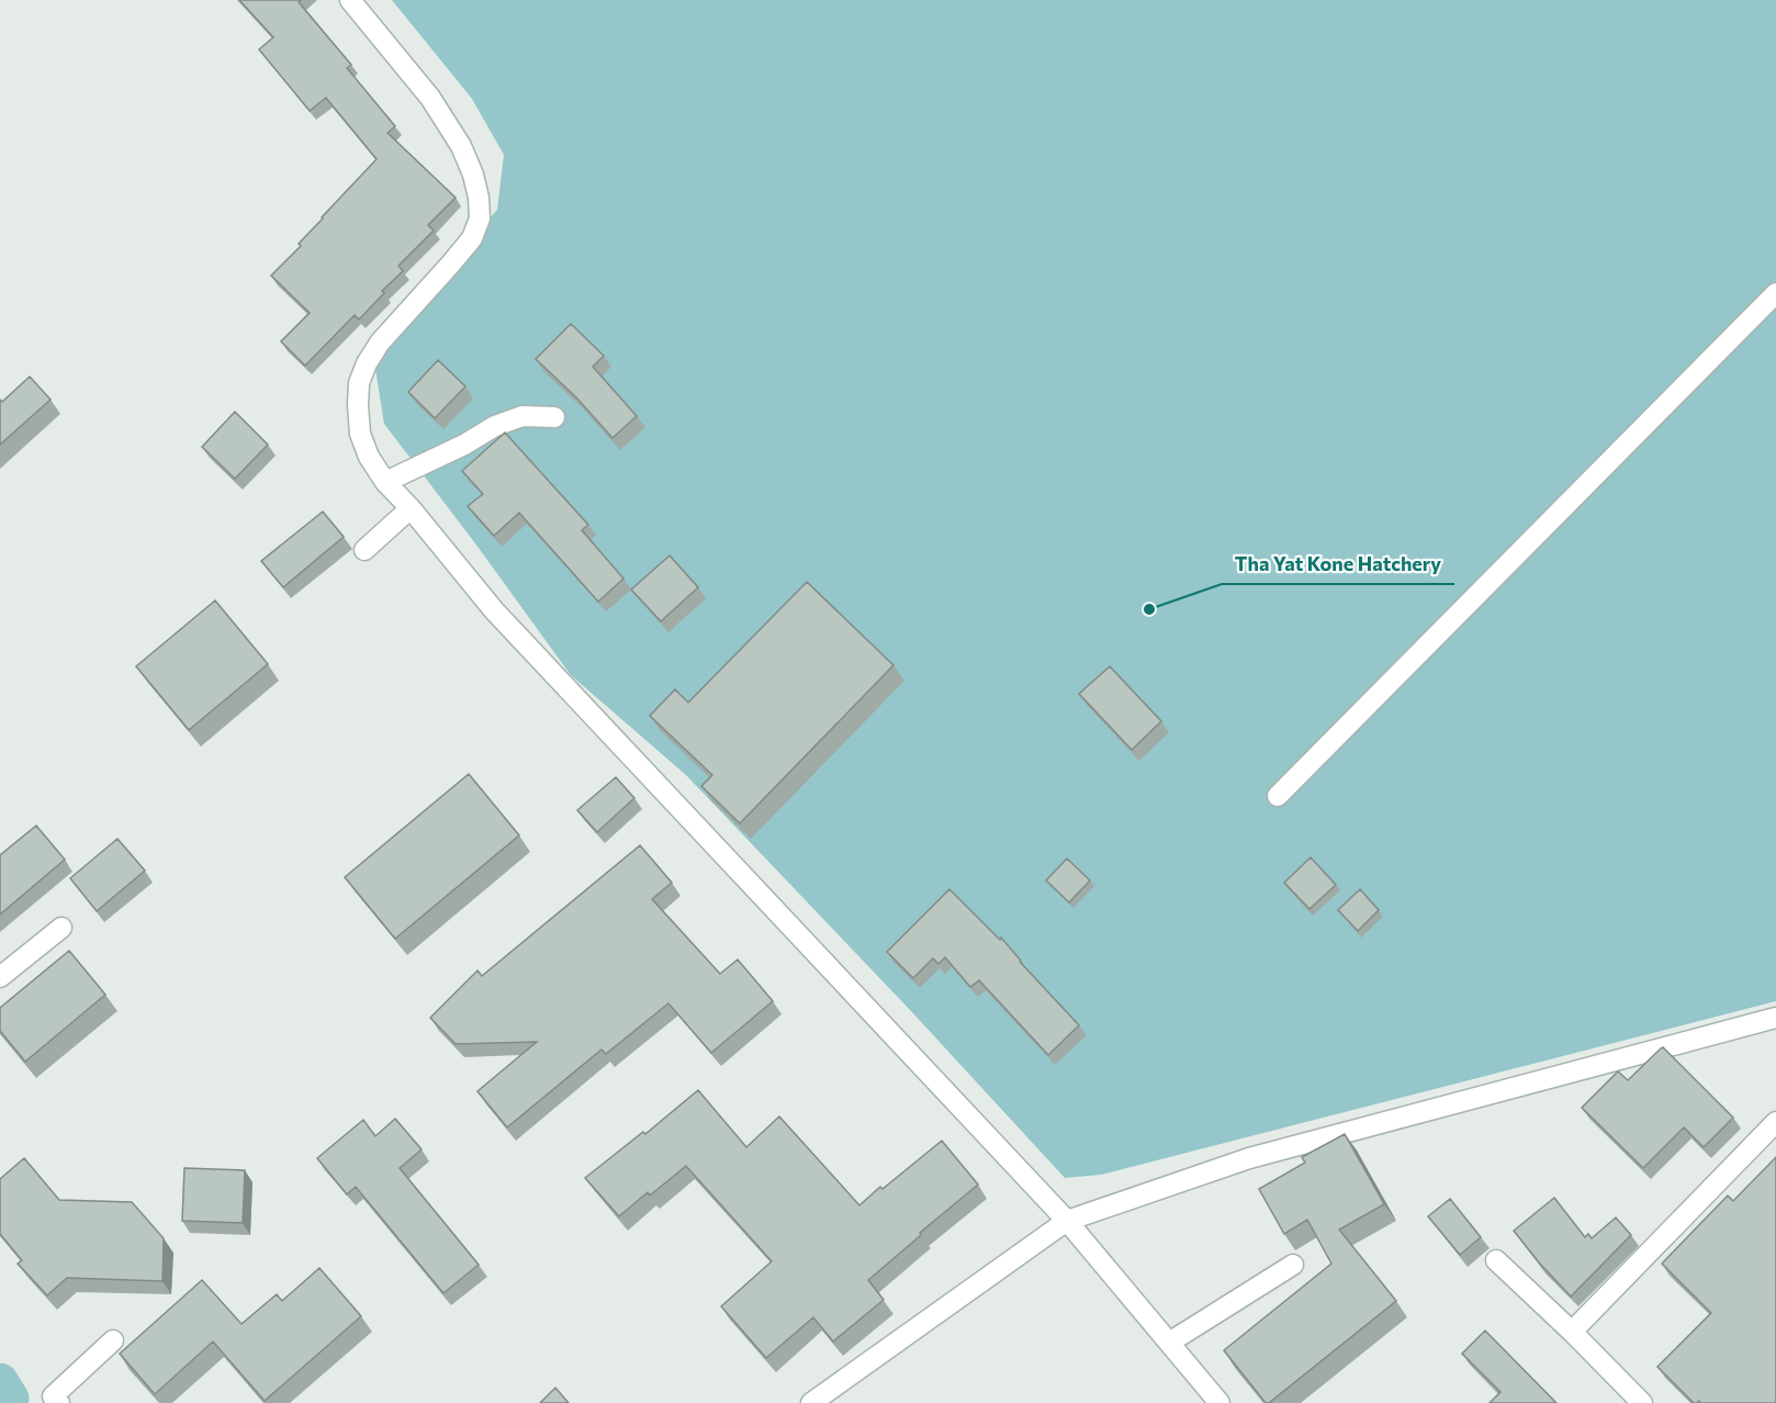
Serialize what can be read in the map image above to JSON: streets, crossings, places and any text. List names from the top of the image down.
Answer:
{
  "places": ["Tha Yat Kone Hatchery"]
}
